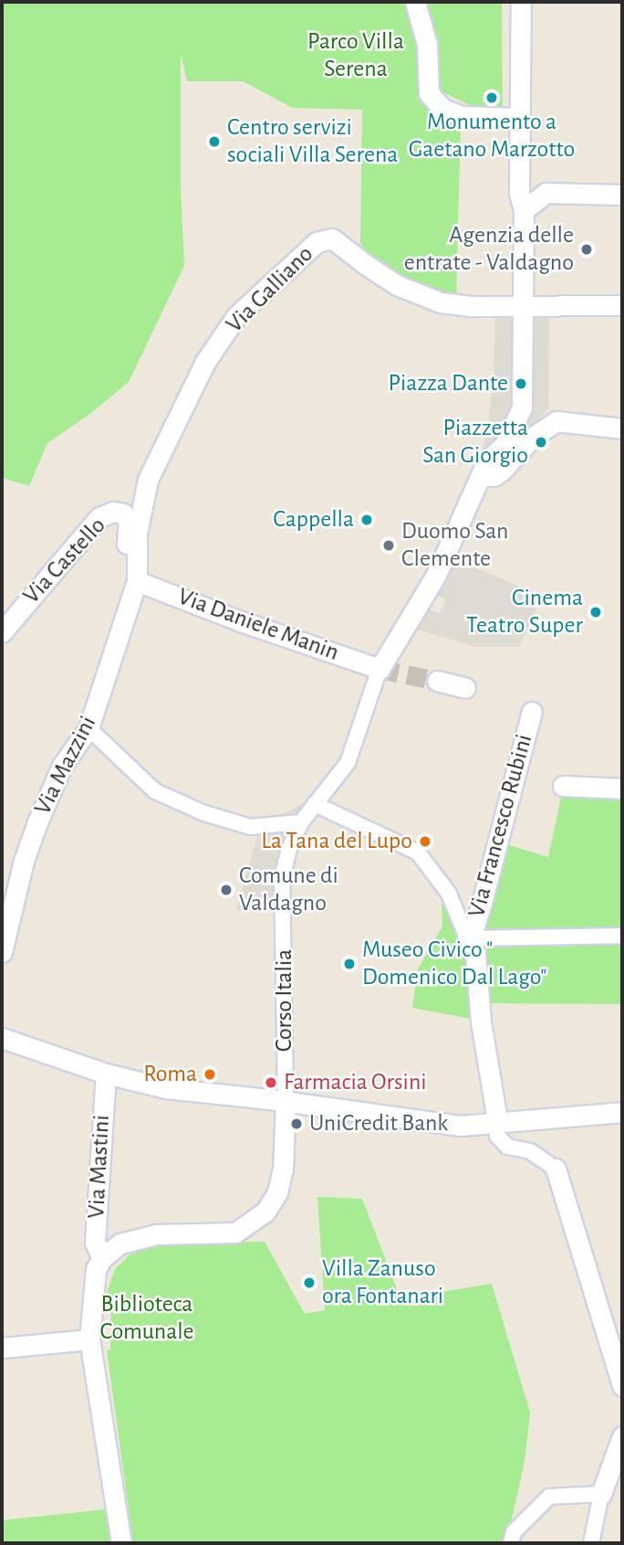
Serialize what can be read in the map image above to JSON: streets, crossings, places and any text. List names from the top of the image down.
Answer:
{
  "streets": {
    "street": [
      "Via Galliano",
      "Via Castello",
      "Via Daniele Manin",
      "Via Mazzini",
      "Via Francesco Rubini",
      "Corso Italia",
      "Via Mastini"
    ]
  },
  "crossings": [
    ["Via Galliano", "Via Castello"],
    ["Via Galliano", "Via Daniele Manin"],
    ["Via Galliano", "Via Mazzini"],
    ["Via Daniele Manin", "Via Mazzini"],
    ["Via Daniele Manin", "Corso Italia"],
    ["Corso Italia", "Via Mastini"]
  ],
  "parks": ["Parco Villa Serena", "Biblioteca Comunale"],
  "places": [
    "Monumento a Gaetano Marzotto",
    "Centro servizi sociali Villa Serena",
    "Agenzia delle entrate - Valdagno",
    "Piazza Dante",
    "Piazzetta San Giorgio",
    "Cappella",
    "Duomo San Clemente",
    "Cinema Teatro Super",
    "La Tana del Lupo",
    "Comune di Valdagno",
    "Museo Civico \" Domenico Dal Lago\"",
    "Roma",
    "Farmacia Orsini",
    "UniCredit Bank",
    "Villa Zanuso ora Fontanari"
  ]
}
